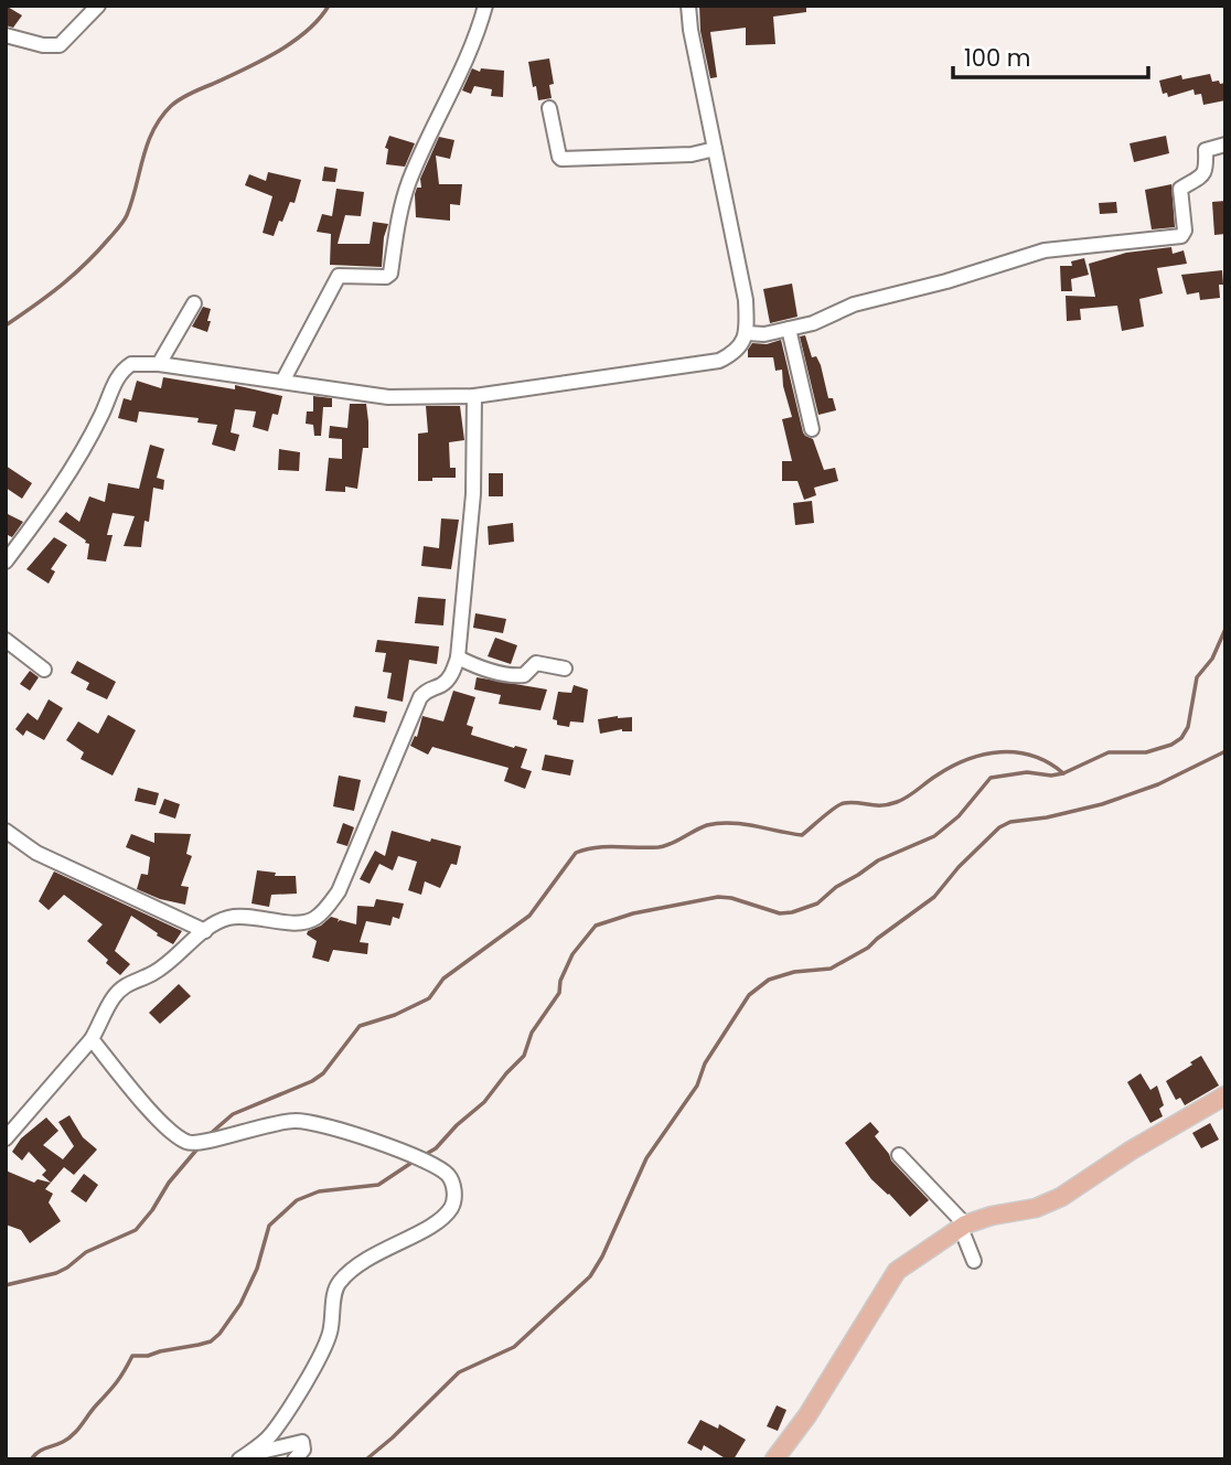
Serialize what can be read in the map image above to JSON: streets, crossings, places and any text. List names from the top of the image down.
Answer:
{
  "scale_bar": "100 m"
}
